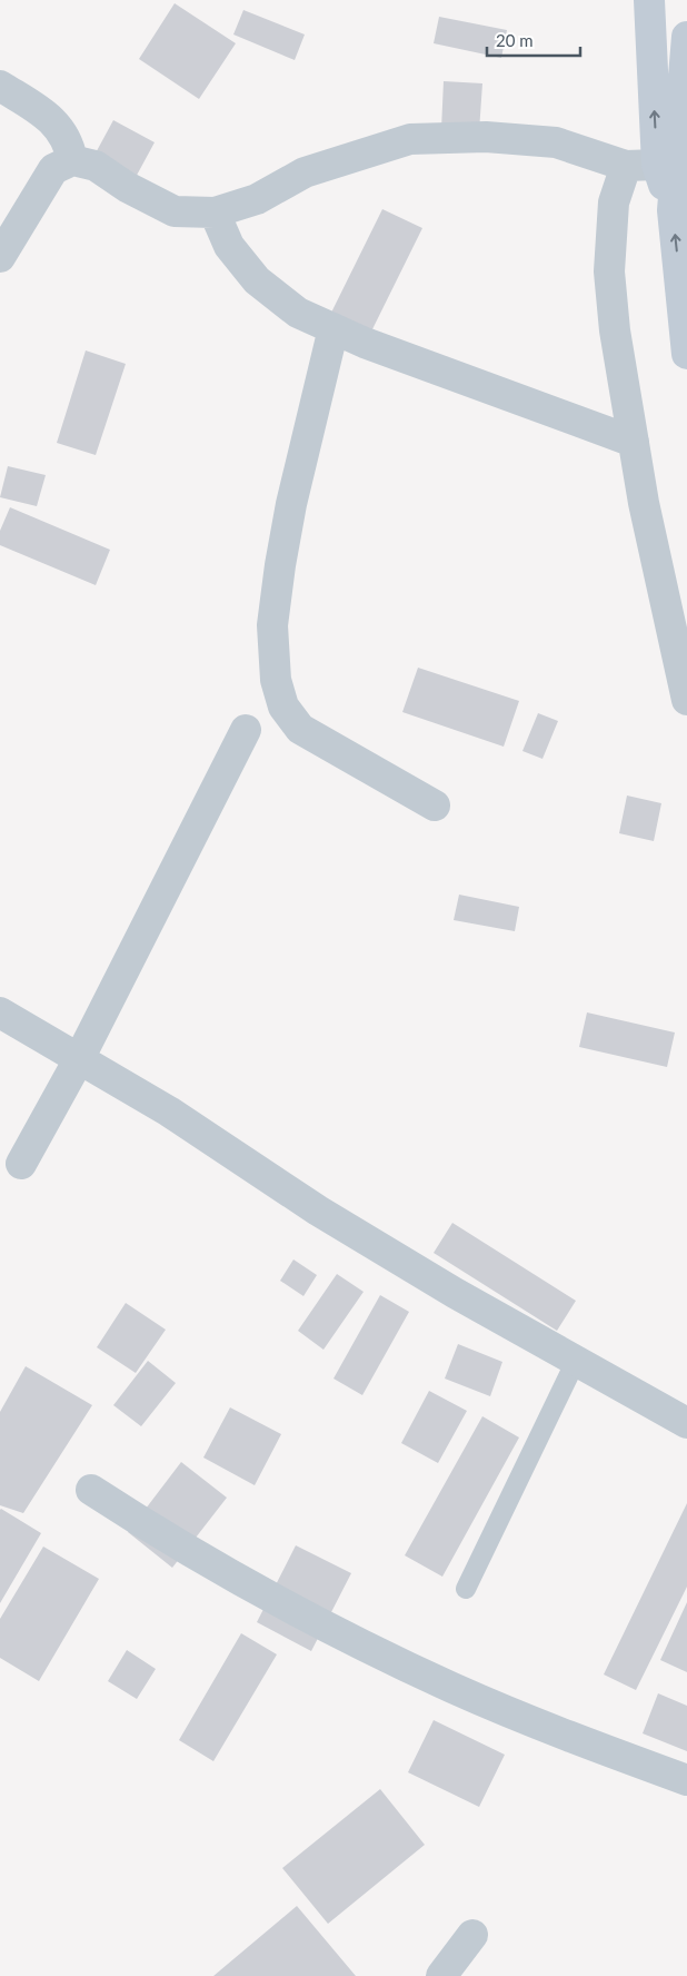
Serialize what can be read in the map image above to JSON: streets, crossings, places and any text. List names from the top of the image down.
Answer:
{
  "scale_bar": "20 m"
}
